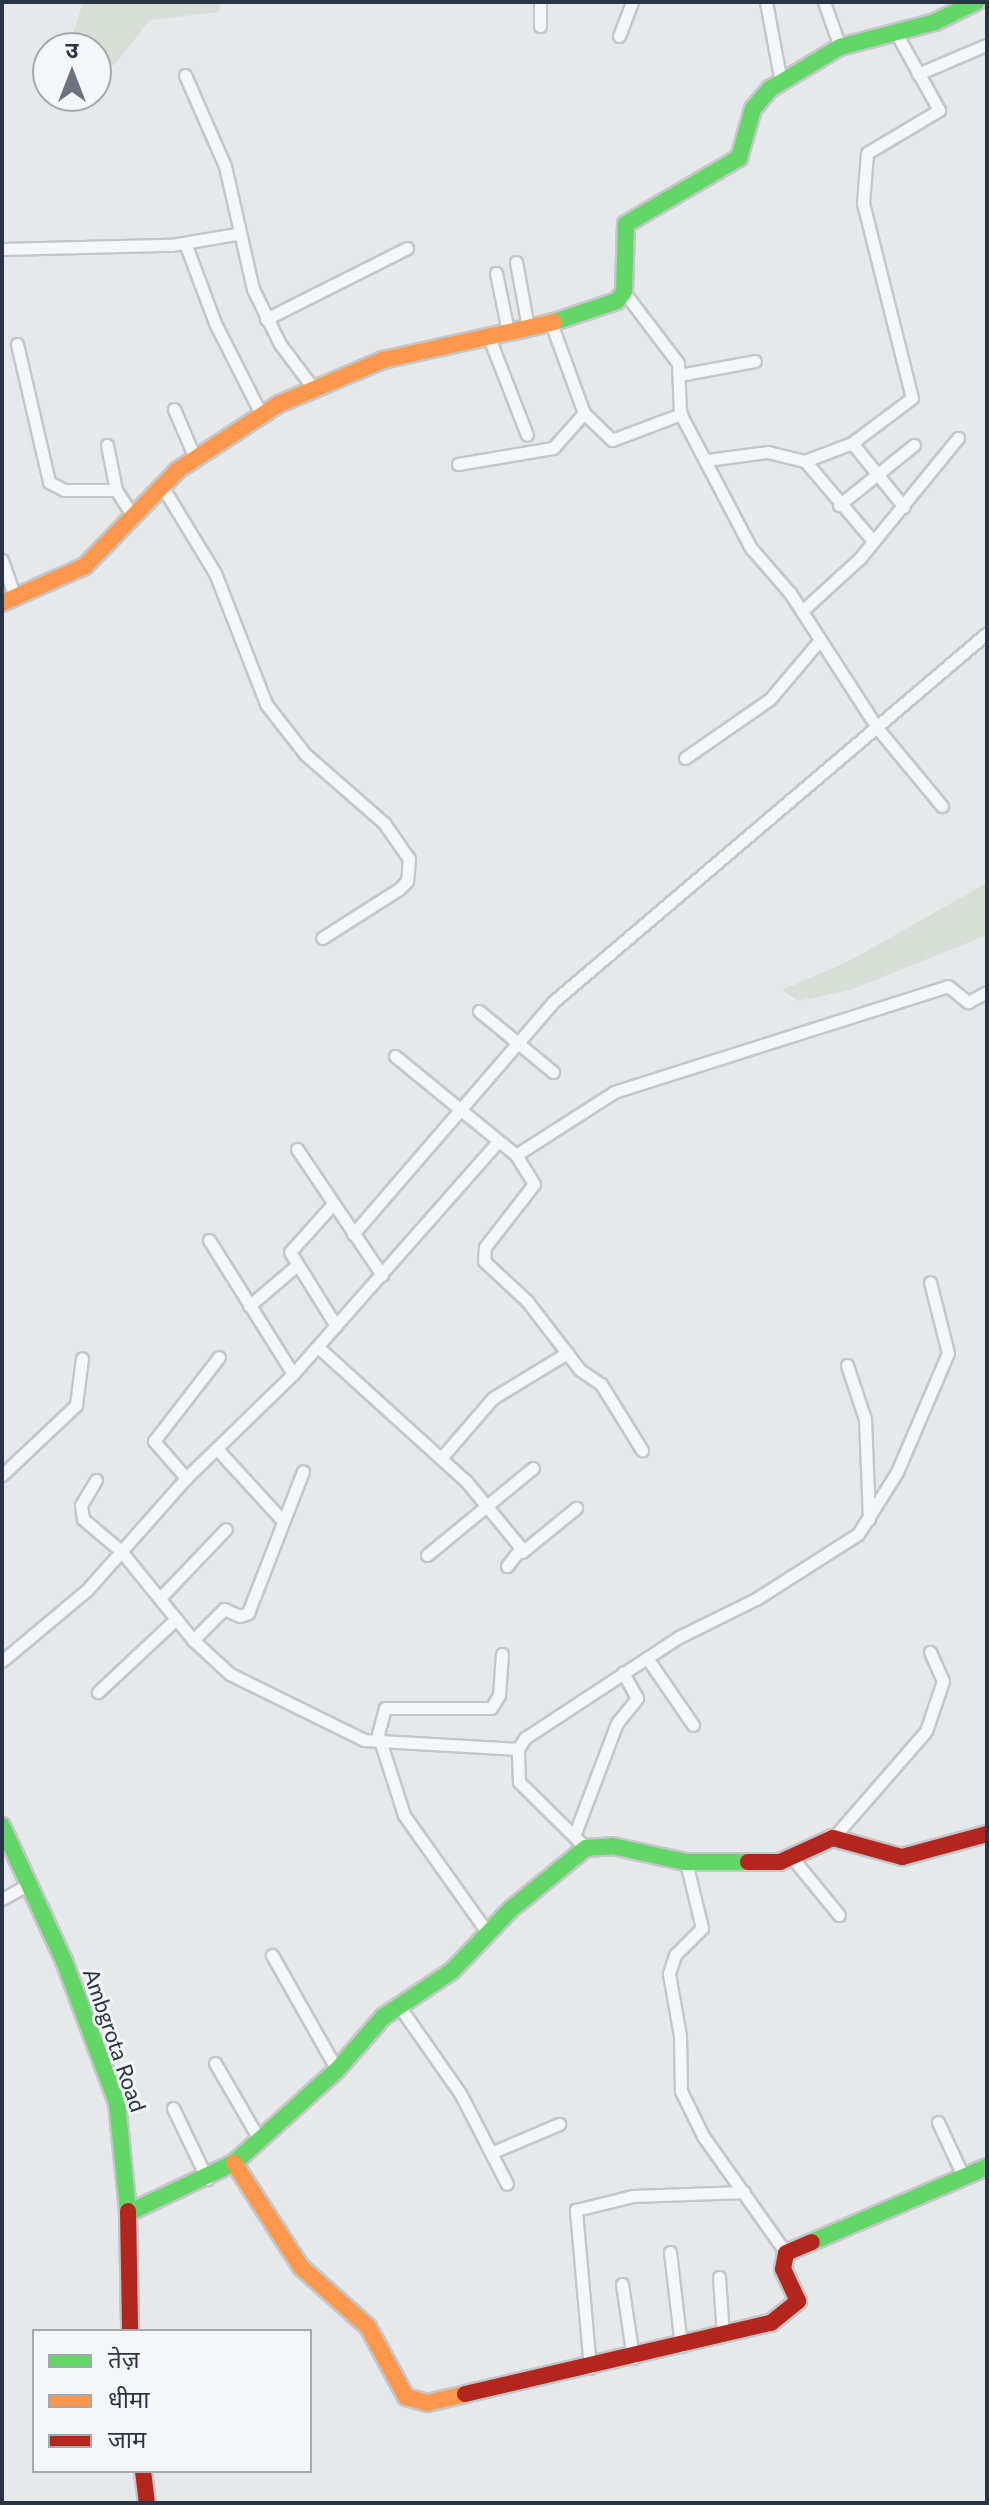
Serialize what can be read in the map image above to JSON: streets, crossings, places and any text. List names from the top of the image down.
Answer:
{
  "streets": {
    "street": ["Ambgrota Road"]
  },
  "legend": ["तेज़", "धीमा", "जाम"],
  "north": "top"
}
